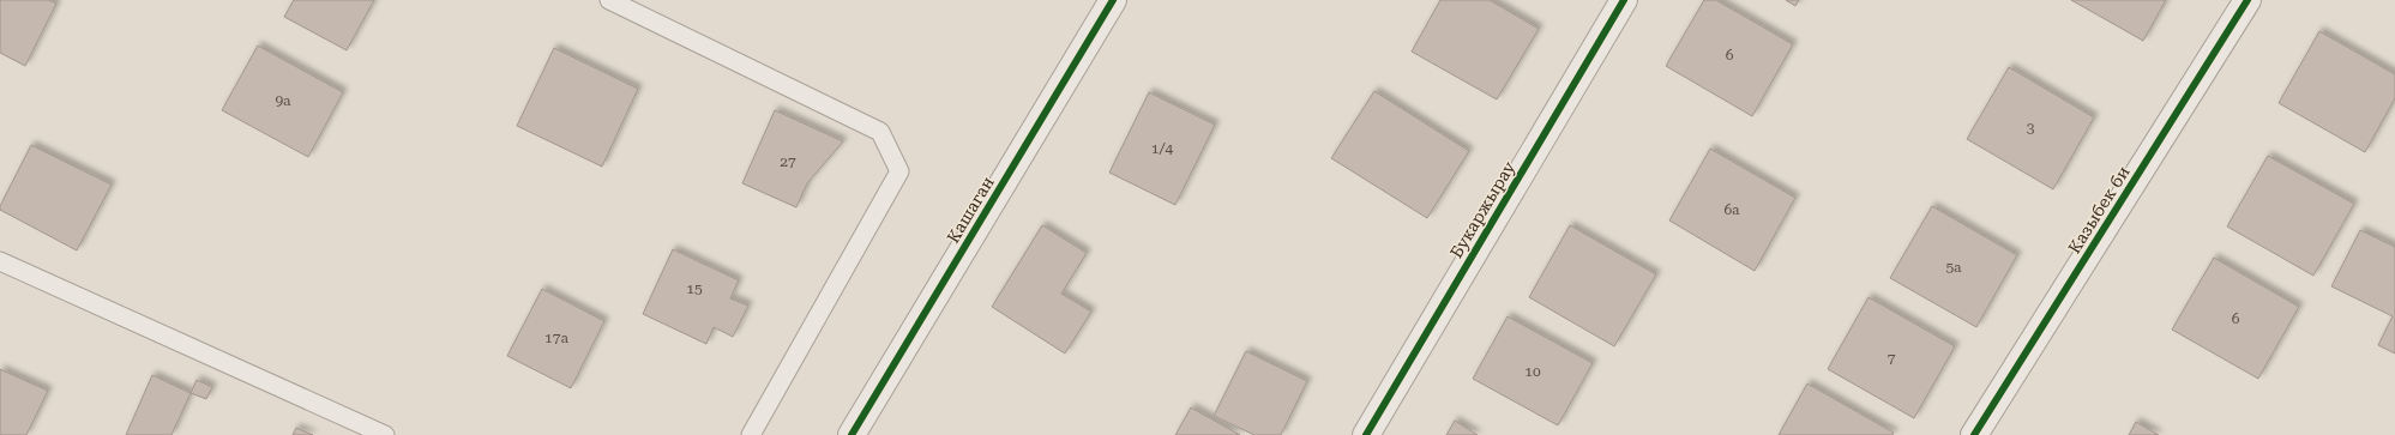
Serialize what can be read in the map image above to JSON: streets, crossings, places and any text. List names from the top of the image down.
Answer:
{
  "streets": {
    "street": ["Кашаган", "Букаржырау", "Казыбек би"]
  },
  "house_numbers": [
    "6",
    "9а",
    "3",
    "1/4",
    "27",
    "6а",
    "5а",
    "15",
    "6",
    "17а",
    "7",
    "10"
  ]
}
